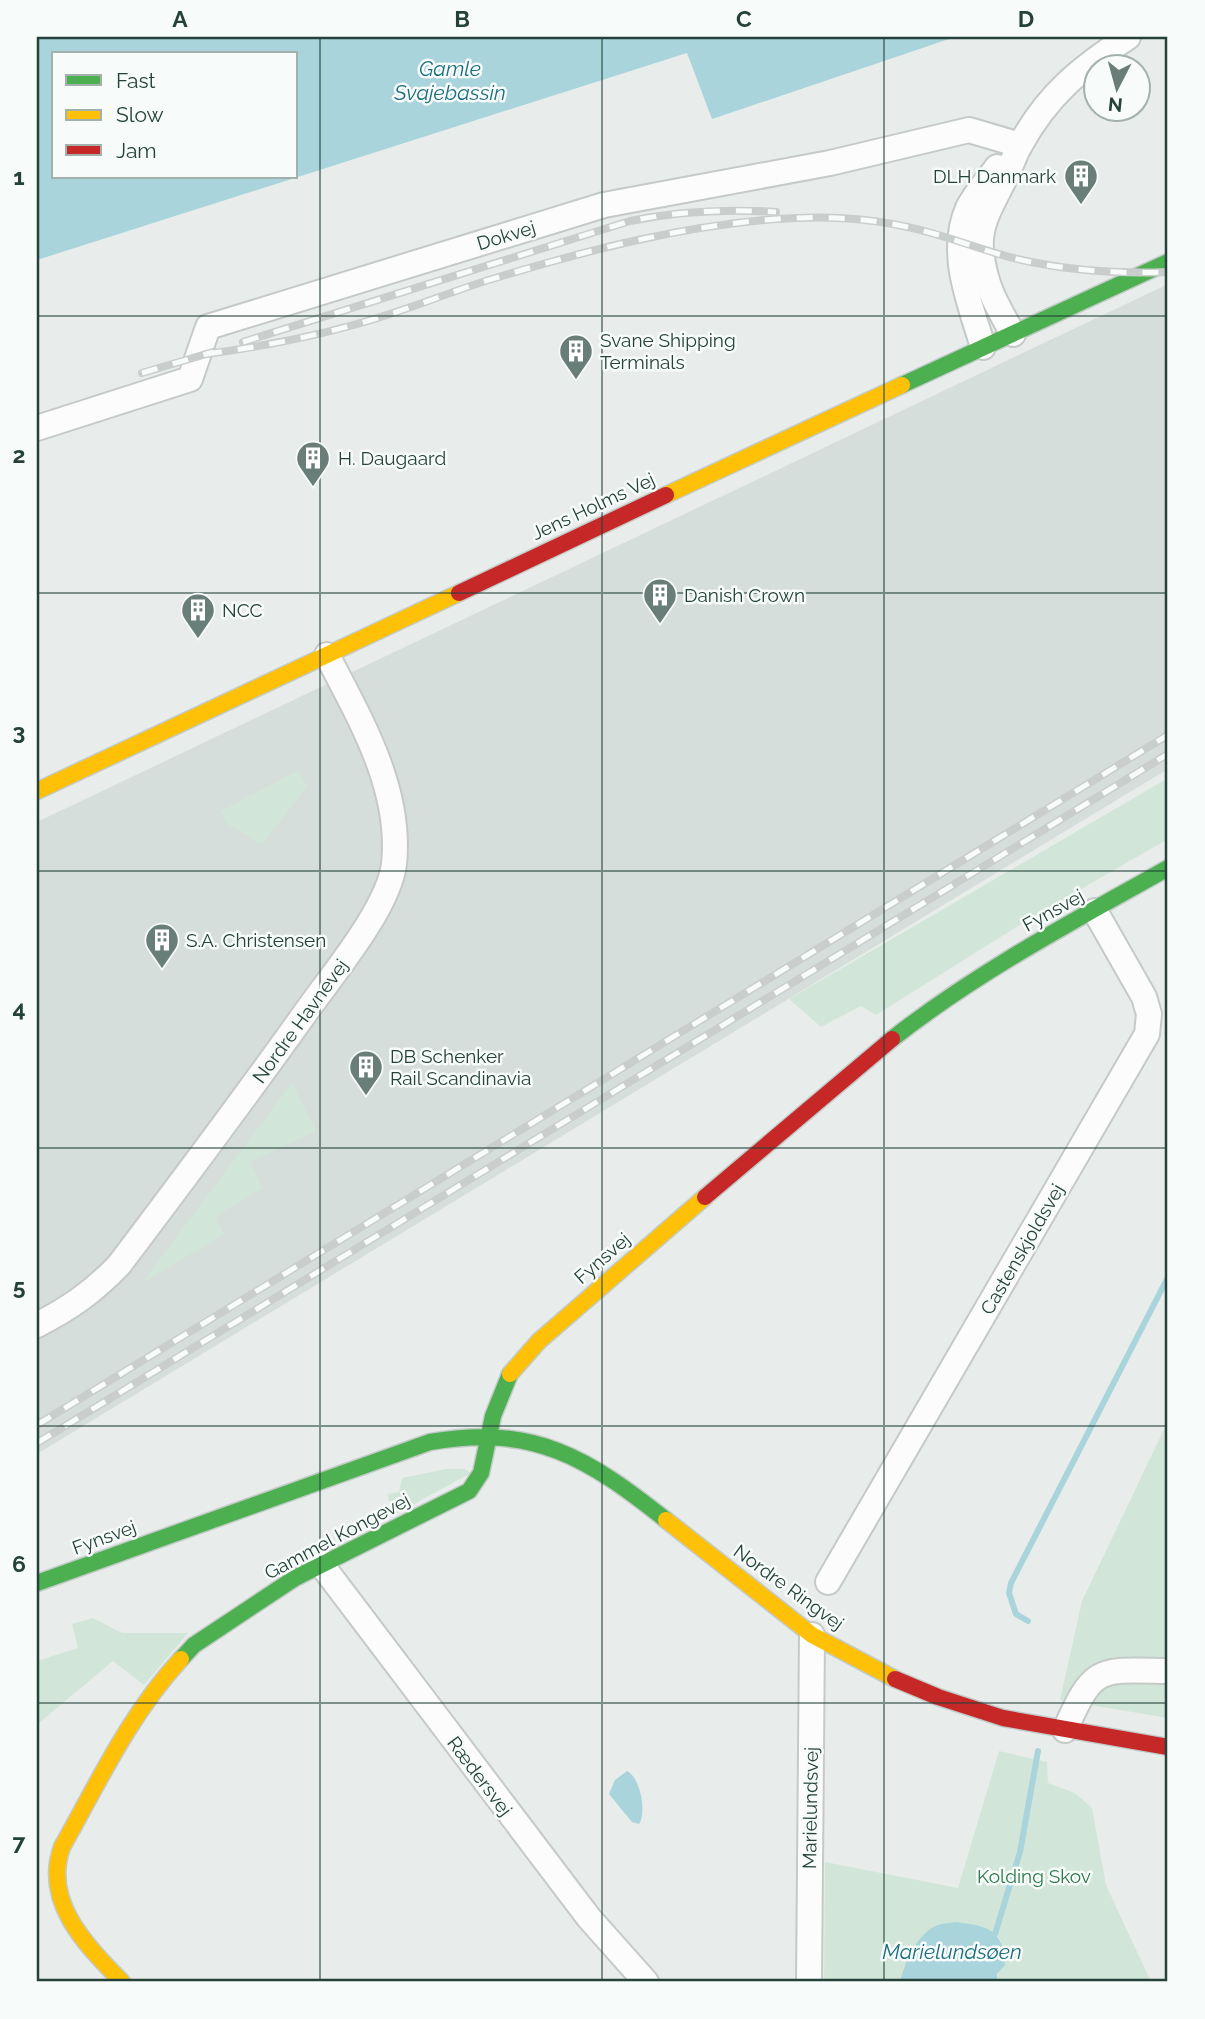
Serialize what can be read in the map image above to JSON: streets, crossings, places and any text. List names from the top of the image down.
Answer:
{
  "streets": {
    "main road": [
      "Jens Holms Vej",
      "Fynsvej",
      "Gammel Kongevej",
      "Nordre Ringvej"
    ],
    "street": [
      "Dokvej",
      "Nordre Havnevej",
      "Castenskjoldsvej",
      "Rædersvej",
      "Marielundsvej"
    ]
  },
  "crossings": [
    ["Jens Holms Vej", "Nordre Havnevej"],
    ["Fynsvej", "Castenskjoldsvej"],
    ["Fynsvej", "Gammel Kongevej"],
    ["Fynsvej", "Nordre Ringvej"],
    ["Gammel Kongevej", "Nordre Ringvej"],
    ["Gammel Kongevej", "Rædersvej"],
    ["Nordre Ringvej", "Marielundsvej"]
  ],
  "water": ["Gamle Svajebassin", "Marielundsøen"],
  "parks": ["Kolding Skov"],
  "places": {
    "building": [
      "DLH Danmark",
      "Svane Shipping Terminals",
      "H. Daugaard",
      "Danish Crown",
      "NCC",
      "S.A. Christensen",
      "DB Schenker Rail Scandinavia"
    ]
  },
  "legend": ["Fast", "Slow", "Jam"],
  "north": "bottom",
  "grid": {
    "columns": [
      "A",
      "B",
      "C",
      "D"
    ],
    "rows": [
      "1",
      "2",
      "3",
      "4",
      "5",
      "6",
      "7"
    ]
  }
}
